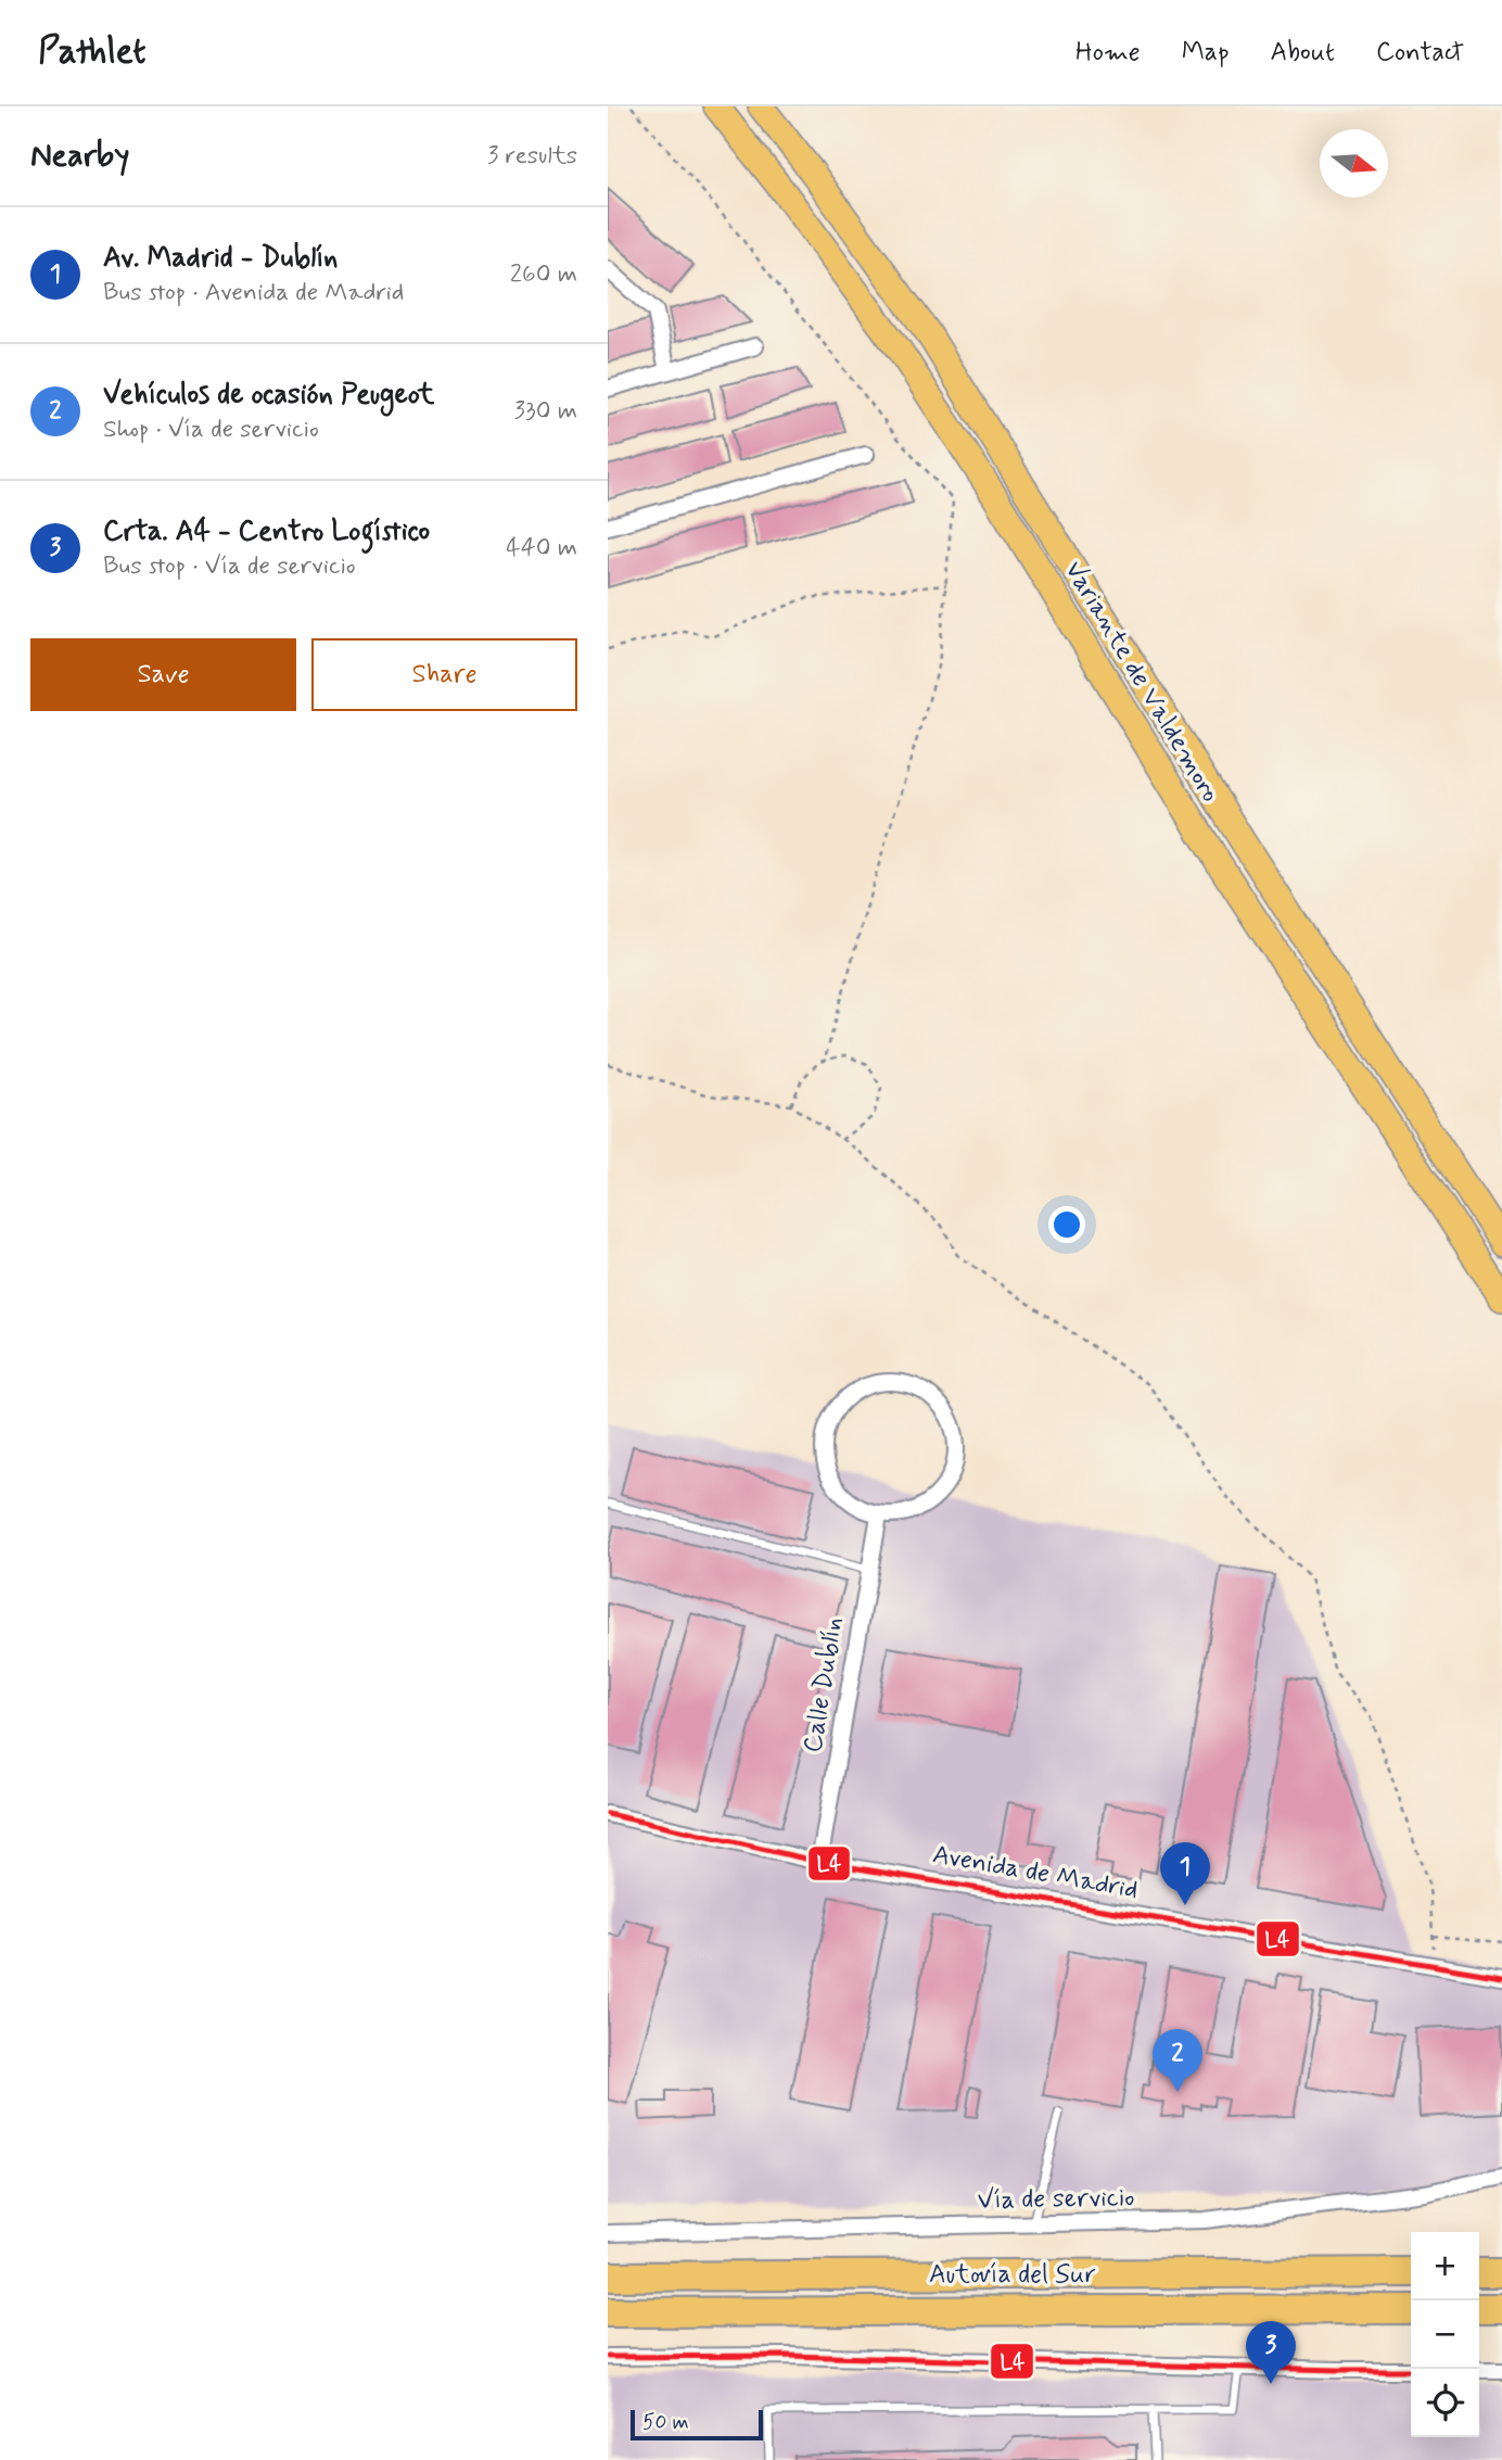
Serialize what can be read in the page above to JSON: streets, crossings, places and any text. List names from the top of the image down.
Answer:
{
  "streets": {
    "highway": ["Autovía del Sur"],
    "main road": ["Variante de Valdemoro"],
    "street": ["Calle Dublín", "Avenida de Madrid", "Vía de servicio"]
  },
  "crossings": [
    ["Calle Dublín", "Avenida de Madrid"]
  ],
  "lines": ["transit line L4"],
  "scale_bar": "50 m",
  "north": "right",
  "page": {
    "header": "Pathlet",
    "nav": [
      "Home",
      "Map",
      "About",
      "Contact"
    ],
    "heading": ["Nearby", "3 results"],
    "list": [
      {
        "mark": "1",
        "name": "Av. Madrid - Dublín",
        "note": "Bus stop · Avenida de Madrid",
        "value": "260 m"
      },
      {
        "mark": "2",
        "name": "Vehículos de ocasión Peugeot",
        "note": "Shop · Vía de servicio",
        "value": "330 m"
      },
      {
        "mark": "3",
        "name": "Crta. A4 - Centro Logístico",
        "note": "Bus stop · Vía de servicio",
        "value": "440 m"
      }
    ],
    "buttons": ["Save", "Share"],
    "pins": ["1", "2", "3"],
    "map_buttons": ["+", "−"],
    "scale": "50 m"
  }
}
